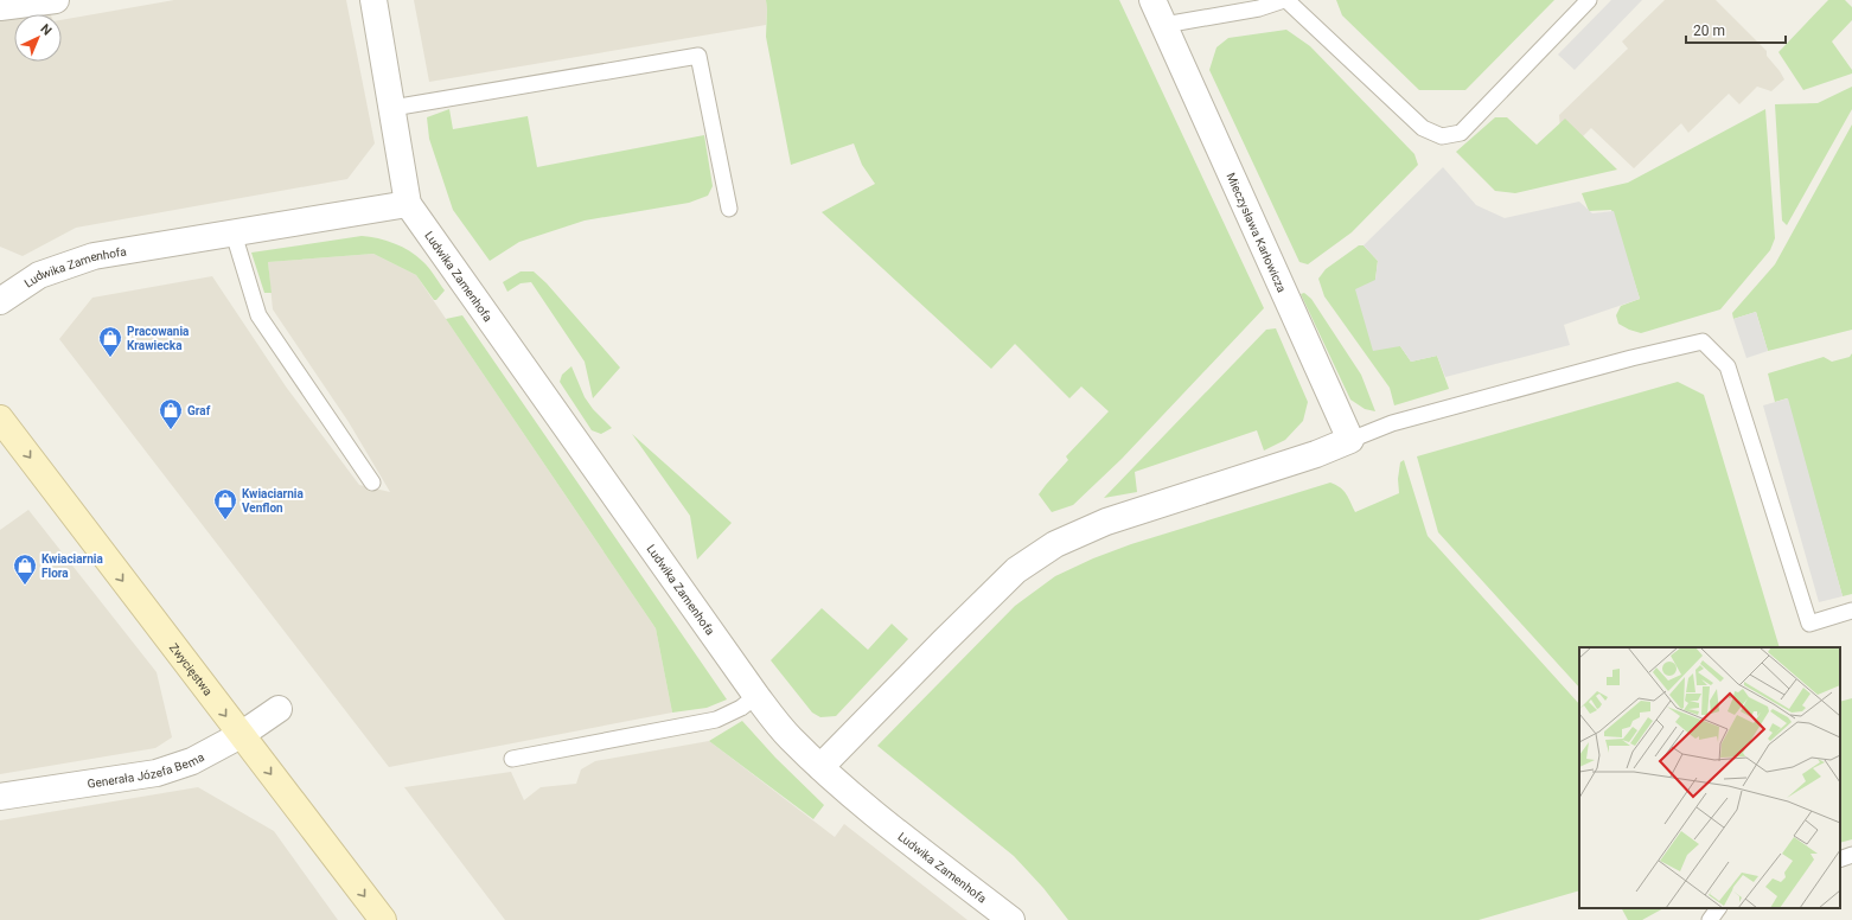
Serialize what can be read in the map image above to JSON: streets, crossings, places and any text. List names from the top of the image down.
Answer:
{
  "streets": {
    "main road": ["Zwycięstwa"],
    "street": ["Mieczysława Karłowicza", "Ludwika Zamenhofa", "Generała Józefa Bema"]
  },
  "crossings": [
    ["Zwycięstwa", "Generała Józefa Bema"]
  ],
  "one_way": ["Zwycięstwa"],
  "places": {
    "shop": [
      "Pracowania Krawiecka",
      "Graf",
      "Kwiaciarnia Venflon",
      "Kwiaciarnia Flora"
    ]
  },
  "scale_bar": "20 m",
  "north": "top right"
}
